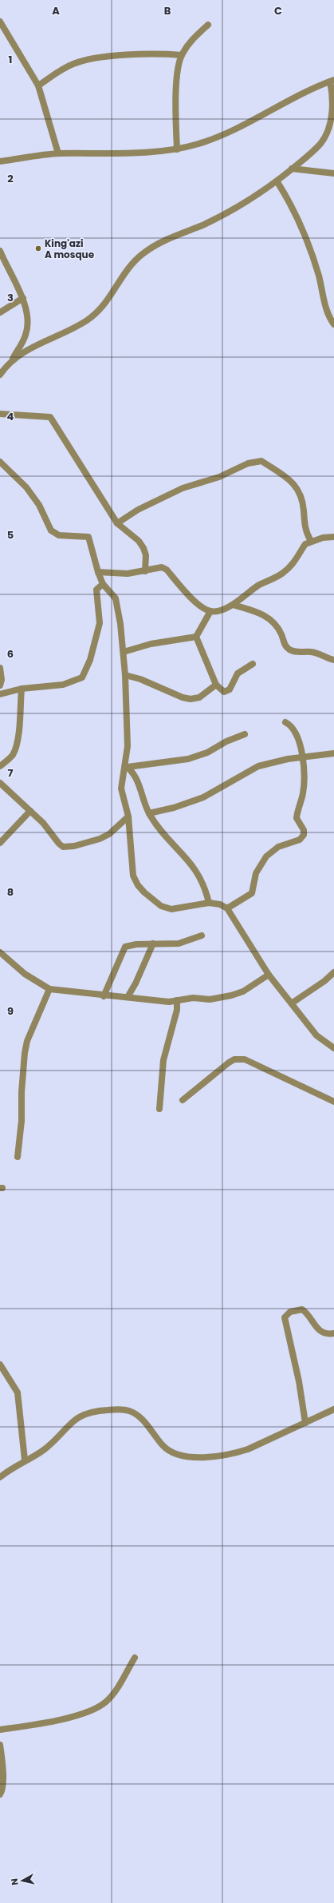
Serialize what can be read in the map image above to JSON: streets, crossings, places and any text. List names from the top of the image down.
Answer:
{
  "places": ["King'azi A mosque"],
  "north": "left",
  "grid": {
    "columns": ["A", "B", "C"],
    "rows": [
      "1",
      "2",
      "3",
      "4",
      "5",
      "6",
      "7",
      "8",
      "9"
    ]
  }
}
